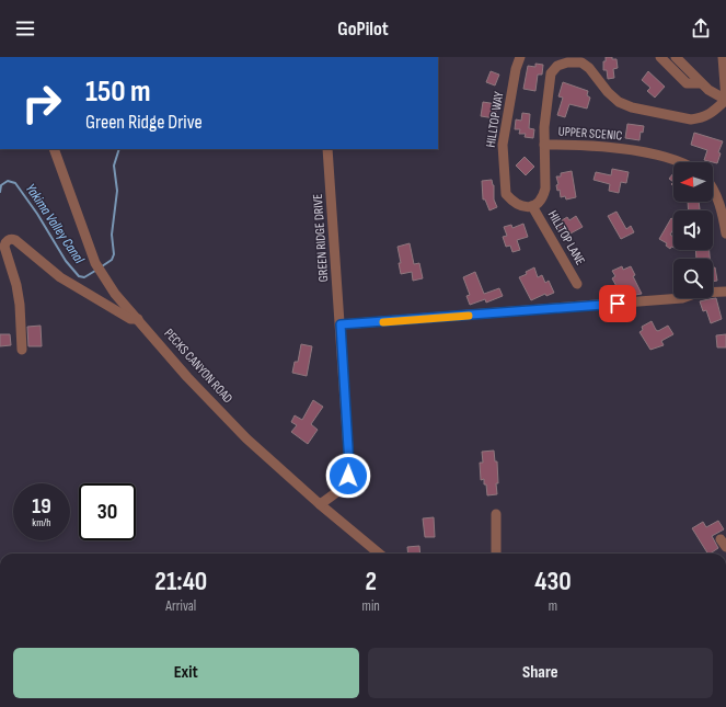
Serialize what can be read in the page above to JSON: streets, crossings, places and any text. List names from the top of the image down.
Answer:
{
  "streets": {
    "street": [
      "HILLTOP WAY",
      "UPPER SCENIC",
      "GREEN RIDGE DRIVE",
      "HILLTOP LANE",
      "PECKS CANYON ROAD"
    ]
  },
  "crossings": [
    ["HILLTOP WAY", "HILLTOP LANE"],
    ["GREEN RIDGE DRIVE", "PECKS CANYON ROAD"]
  ],
  "water": ["Yakima Valley Canal"],
  "north": "left",
  "page": {
    "header": "GoPilot",
    "turn": ["150 m", "Green Ridge Drive"],
    "speed": "19 km/h",
    "limit": "30",
    "eta": [
      "21:40",
      "Arrival",
      "2",
      "min",
      "430",
      "m"
    ],
    "buttons": ["Exit", "Share"]
  }
}
